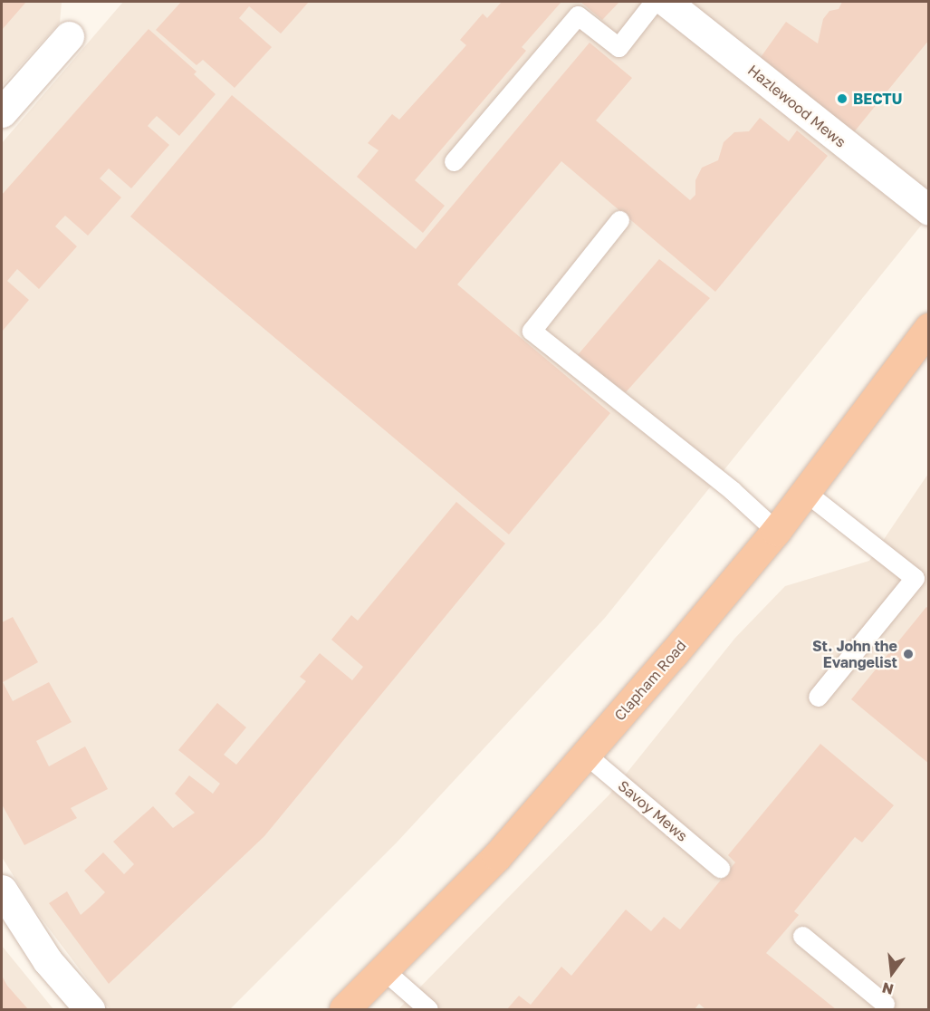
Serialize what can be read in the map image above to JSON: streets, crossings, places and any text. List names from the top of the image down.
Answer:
{
  "streets": {
    "highway": ["Clapham Road"],
    "street": ["Hazlewood Mews"],
    "lane": ["Savoy Mews"]
  },
  "crossings": [
    ["Clapham Road", "Savoy Mews"]
  ],
  "places": ["BECTU", "St. John the Evangelist"],
  "north": "bottom"
}
